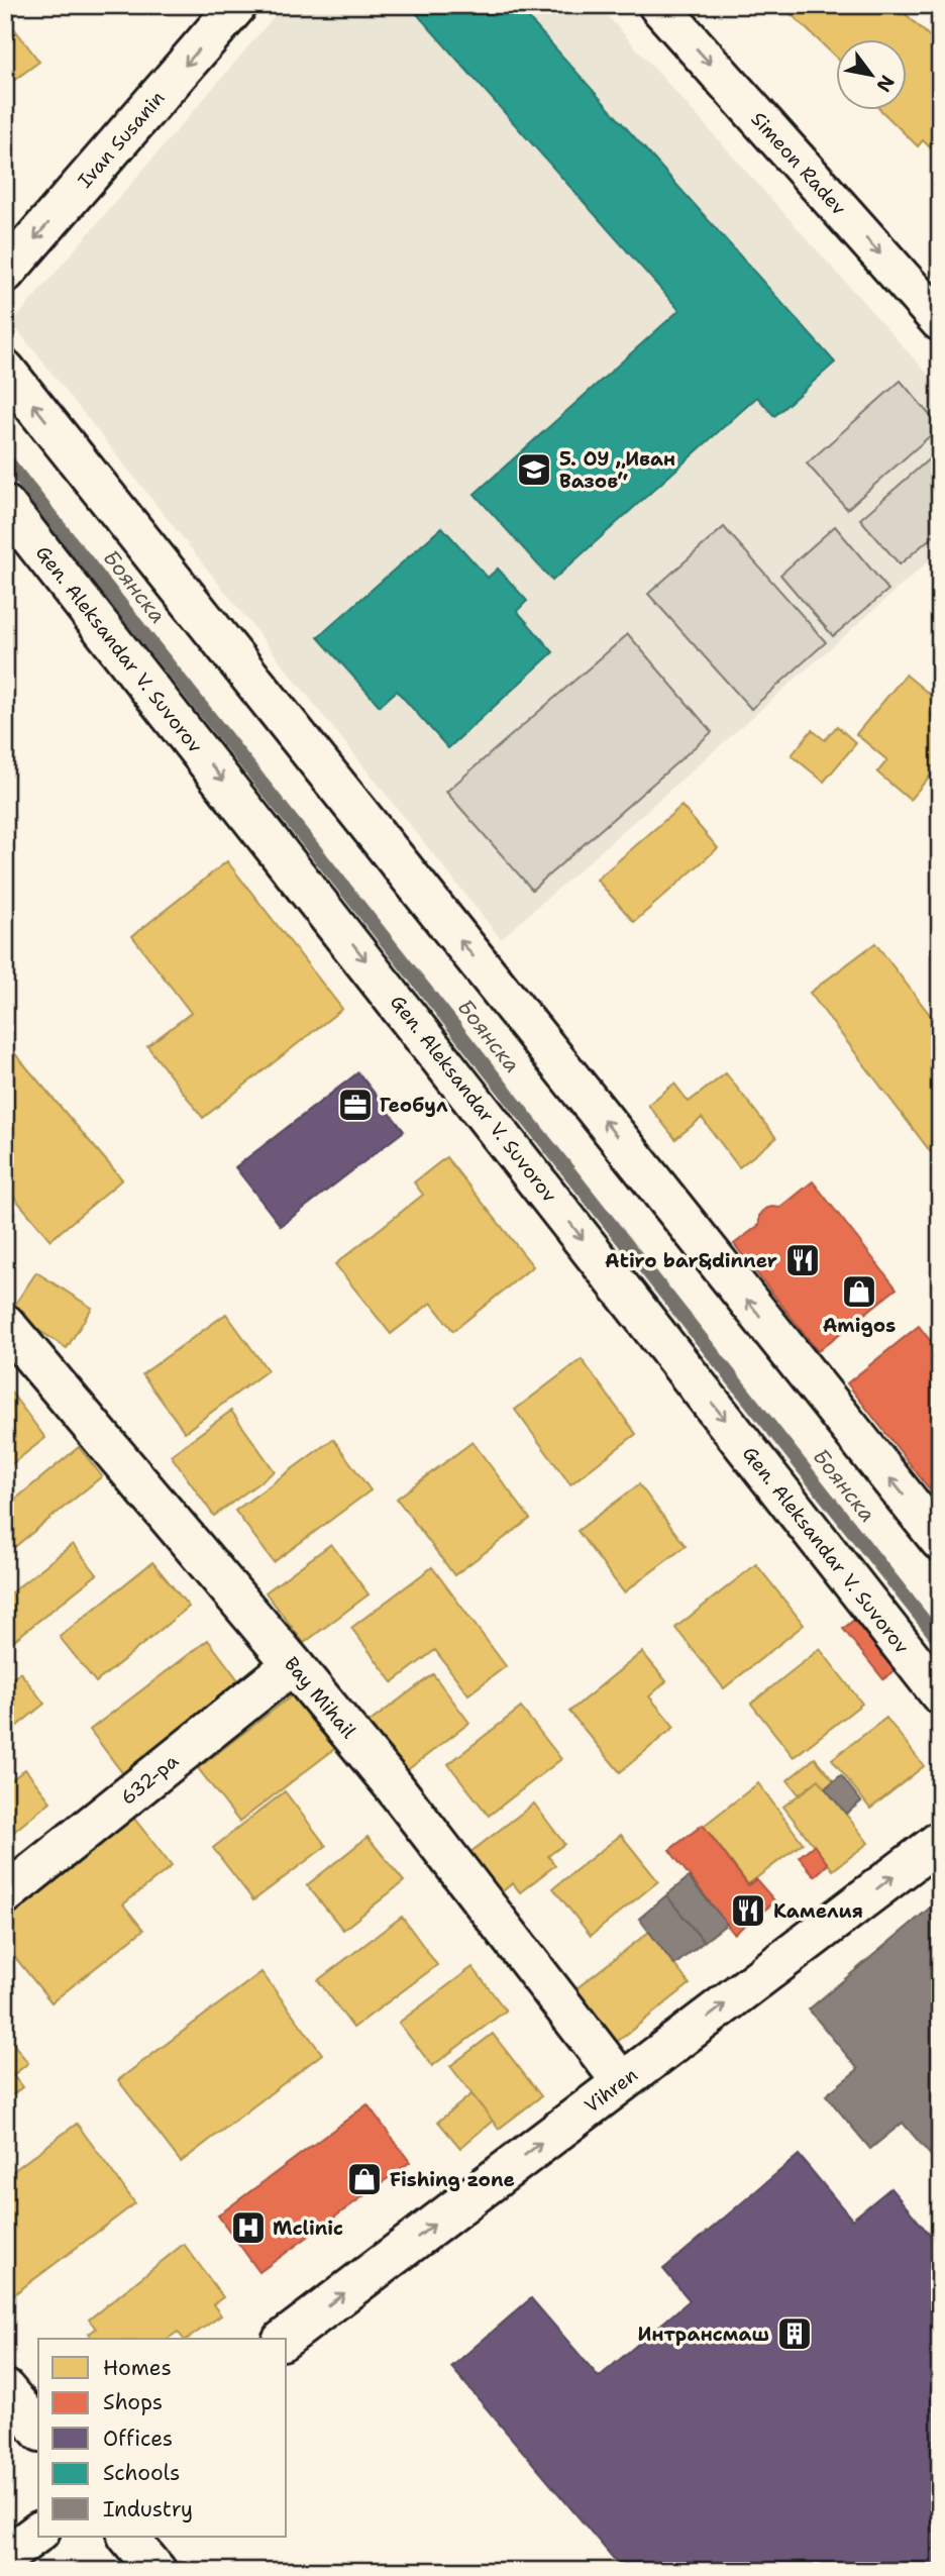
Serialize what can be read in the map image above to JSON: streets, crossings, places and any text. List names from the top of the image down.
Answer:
{
  "streets": {
    "street": [
      "Ivan Susanin",
      "Simeon Radev",
      "Gen. Aleksandar V. Suvorov",
      "Bay Mihail",
      "632-ра",
      "Vihren"
    ]
  },
  "crossings": [
    ["Bay Mihail", "632-ра"],
    ["Bay Mihail", "Vihren"]
  ],
  "one_way": ["Ivan Susanin", "Simeon Radev", "Vihren"],
  "water": ["Боянска"],
  "places": {
    "school or university": ["5. ОУ „Иван Вазов“"],
    "office": ["Геобул"],
    "restaurant": ["Atiro bar&dinner", "Камелия"],
    "shop": ["Amigos", "Fishing zone"],
    "hospital": ["Mclinic"],
    "building": ["Интрансмаш"]
  },
  "legend": [
    "Homes",
    "Shops",
    "Offices",
    "Schools",
    "Industry"
  ],
  "north": "bottom right"
}
